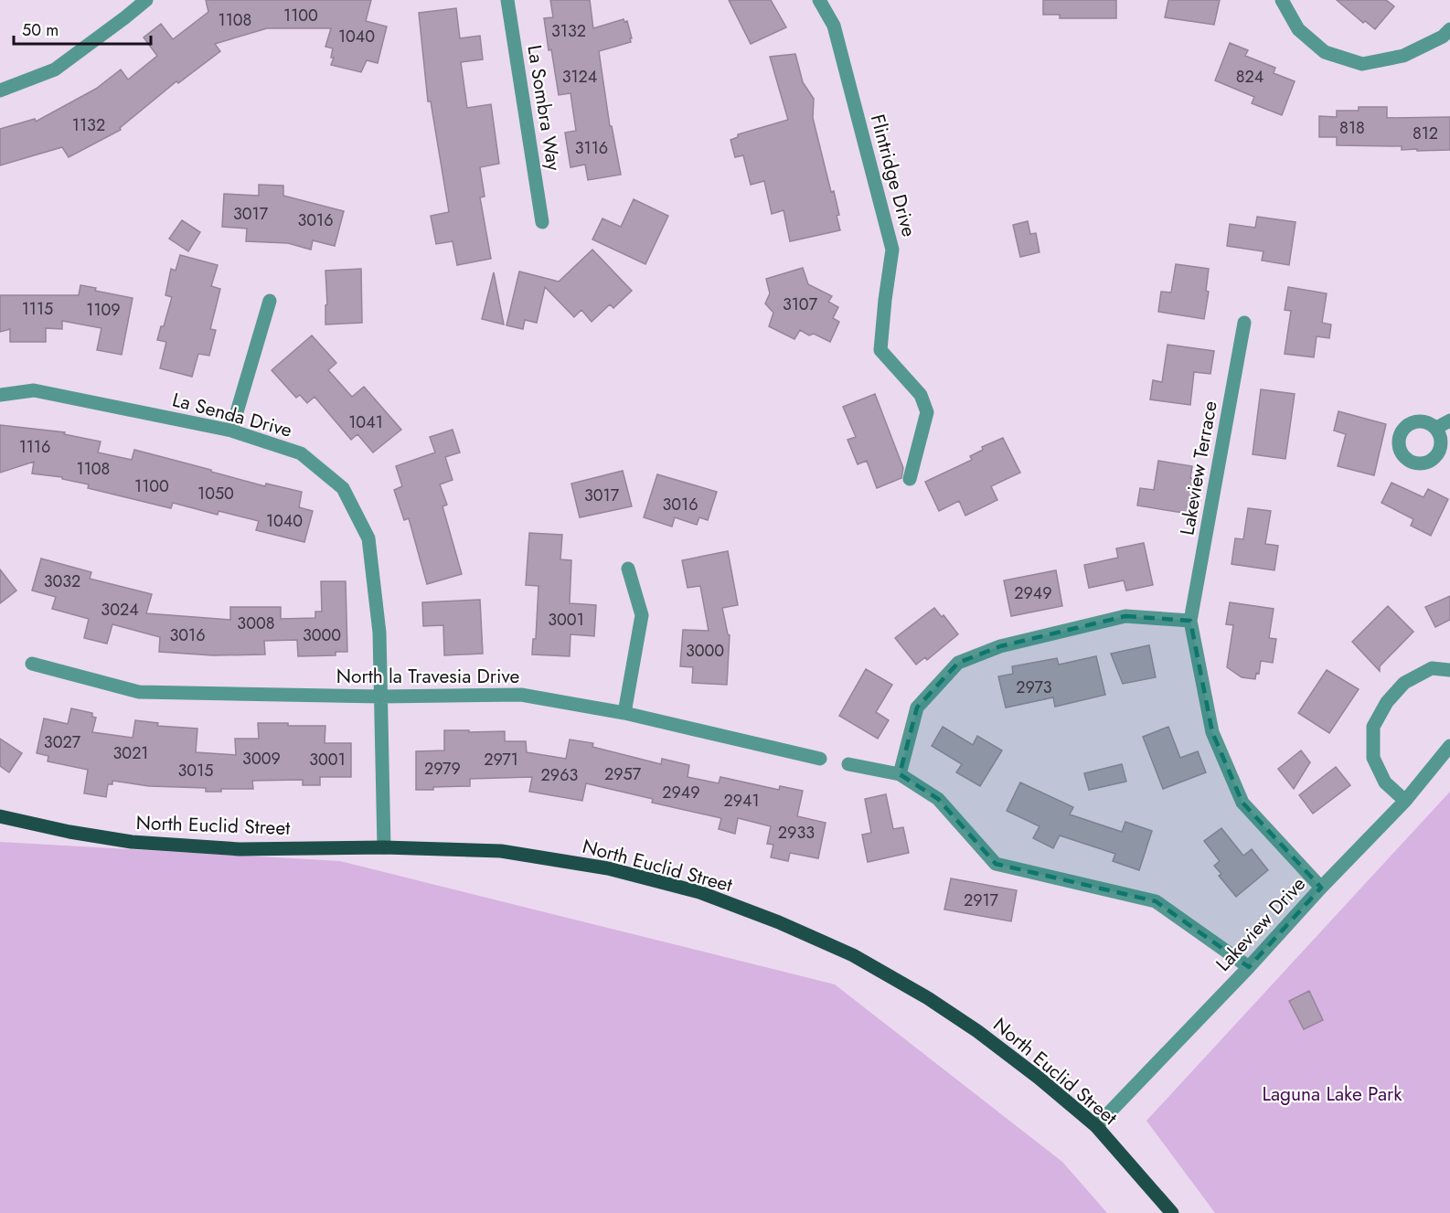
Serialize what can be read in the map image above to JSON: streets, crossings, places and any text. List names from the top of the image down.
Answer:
{
  "streets": {
    "main road": ["North Euclid Street"],
    "street": [
      "La Sombra Way",
      "Flintridge Drive",
      "La Senda Drive",
      "Lakeview Terrace",
      "North la Travesia Drive",
      "Lakeview Drive"
    ]
  },
  "crossings": [
    ["La Senda Drive", "North la Travesia Drive"],
    ["La Senda Drive", "North Euclid Street"],
    ["North Euclid Street", "Lakeview Drive"]
  ],
  "parks": ["Laguna Lake Park"],
  "house_numbers": [
    "1100",
    "1108",
    "3132",
    "1040",
    "3124",
    "824",
    "1132",
    "818",
    "812",
    "3116",
    "3017",
    "3016",
    "3107",
    "1115",
    "1109",
    "1041",
    "1116",
    "1108",
    "1100",
    "1050",
    "3017",
    "3016",
    "1040",
    "3032",
    "2949",
    "3024",
    "3001",
    "3008",
    "3016",
    "3000",
    "3000",
    "2973",
    "3027",
    "3021",
    "3009",
    "3001",
    "2971",
    "2979",
    "3015",
    "2957",
    "2963",
    "2949",
    "2941",
    "2933",
    "2917"
  ],
  "scale_bar": "50 m"
}
